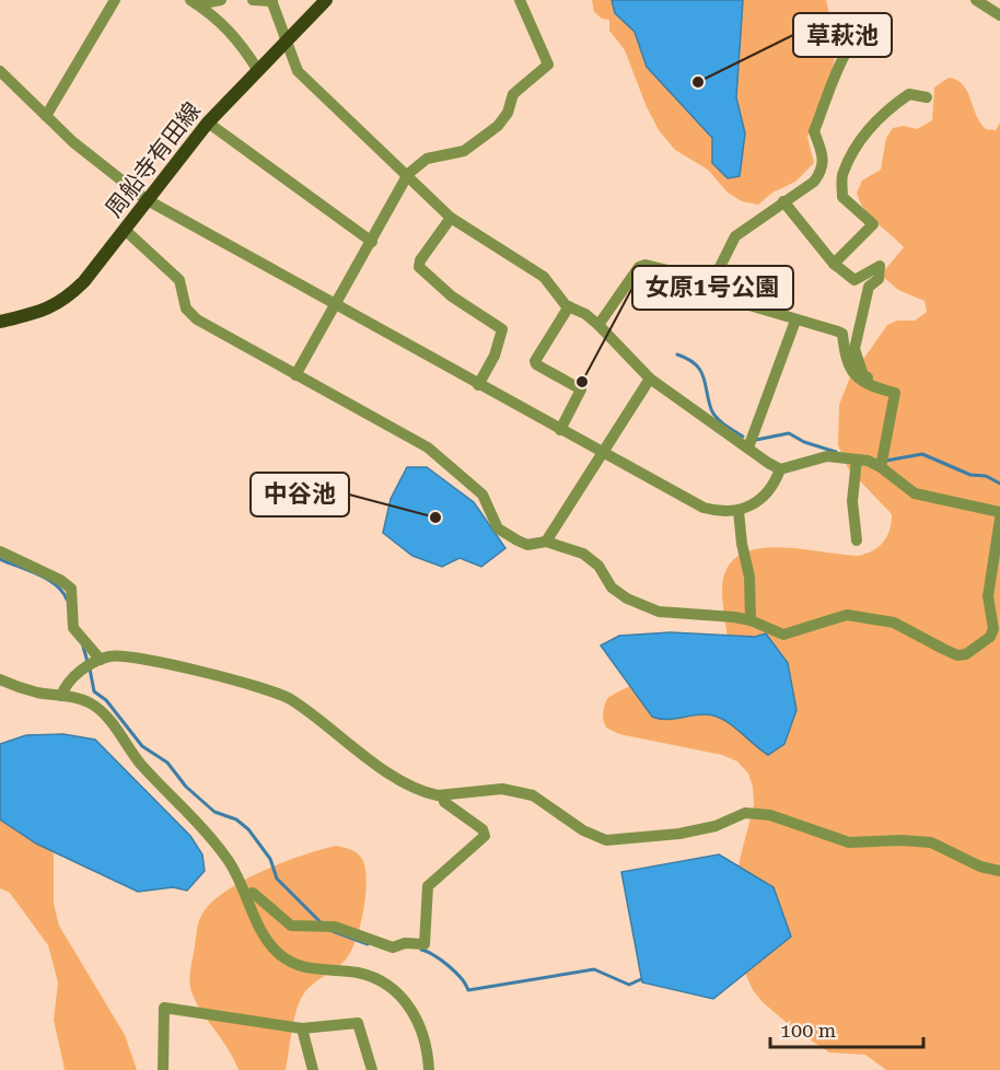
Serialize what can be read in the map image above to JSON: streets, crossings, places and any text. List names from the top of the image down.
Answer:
{
  "streets": {
    "main road": ["周船寺有田線"]
  },
  "places": ["草萩池", "女原1号公園", "中谷池"],
  "scale_bar": "100 m"
}
